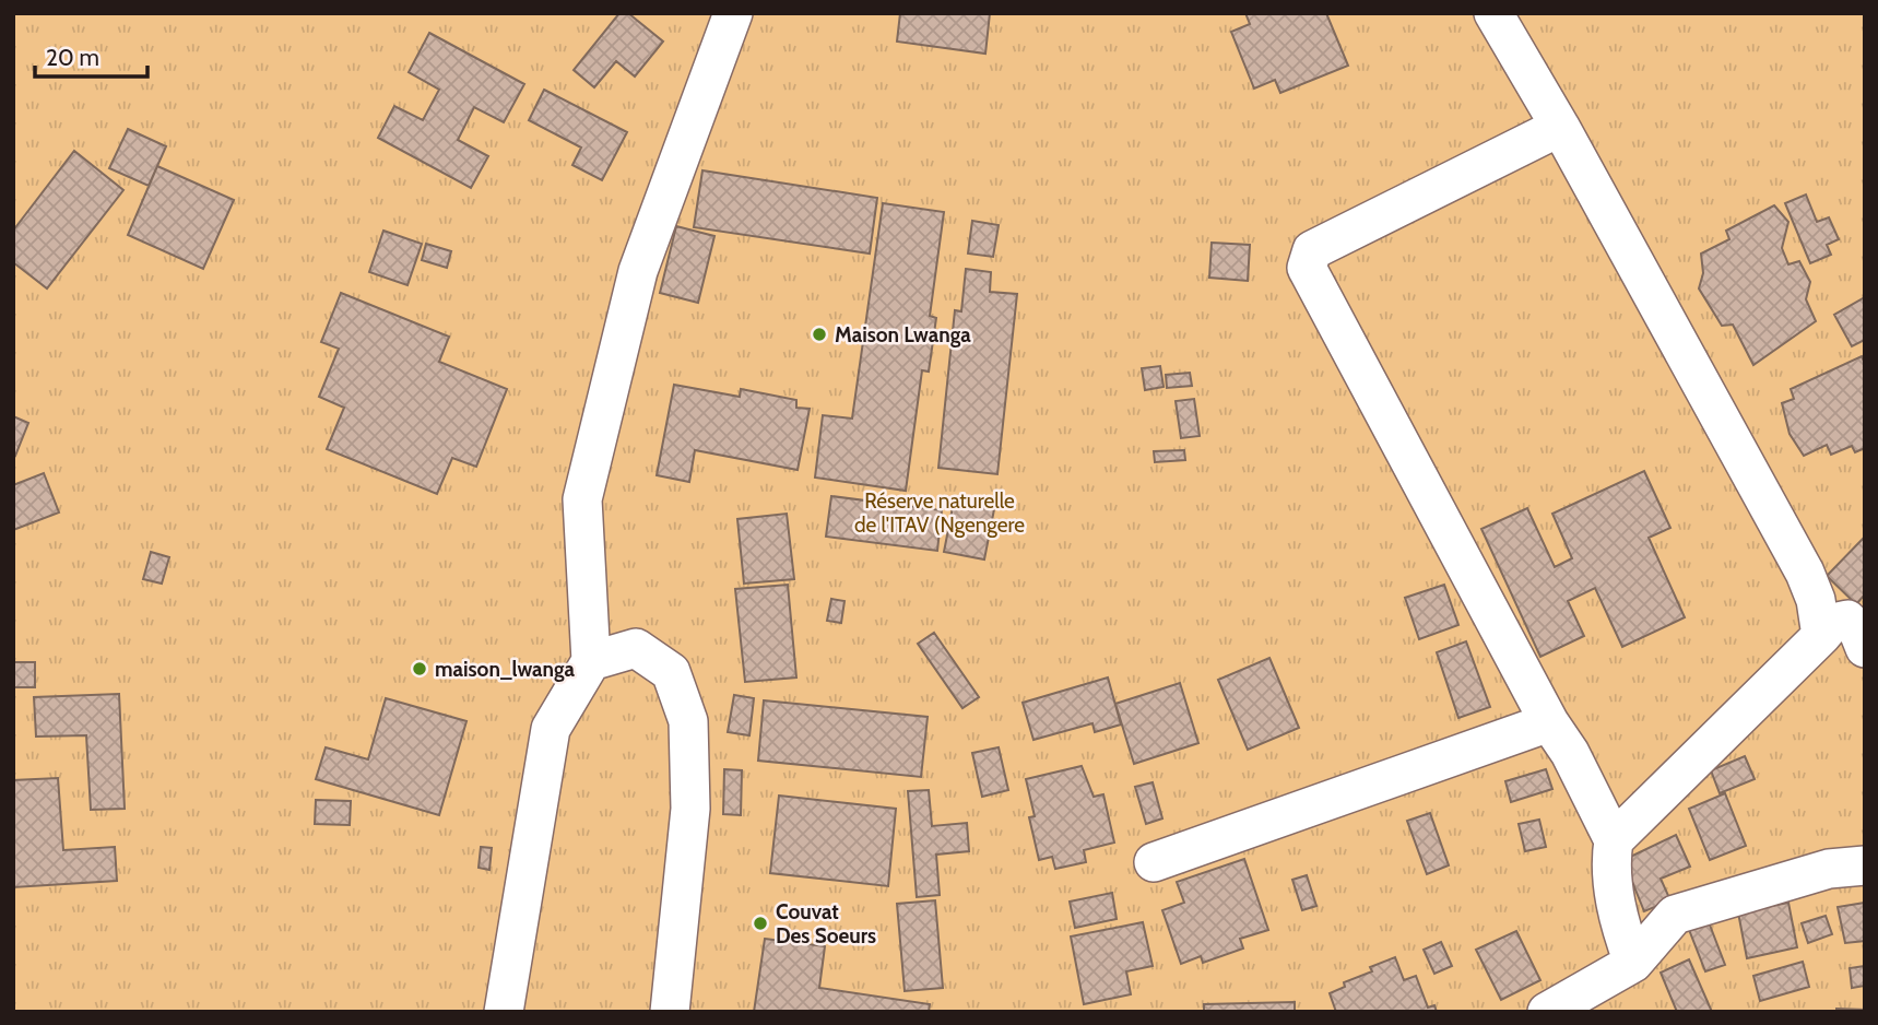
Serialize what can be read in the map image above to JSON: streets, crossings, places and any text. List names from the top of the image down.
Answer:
{
  "parks": ["Réserve naturelle de l'ITAV (Ngengere"],
  "places": ["Maison Lwanga", "maison_lwanga", "Couvat Des Soeurs"],
  "scale_bar": "20 m"
}
